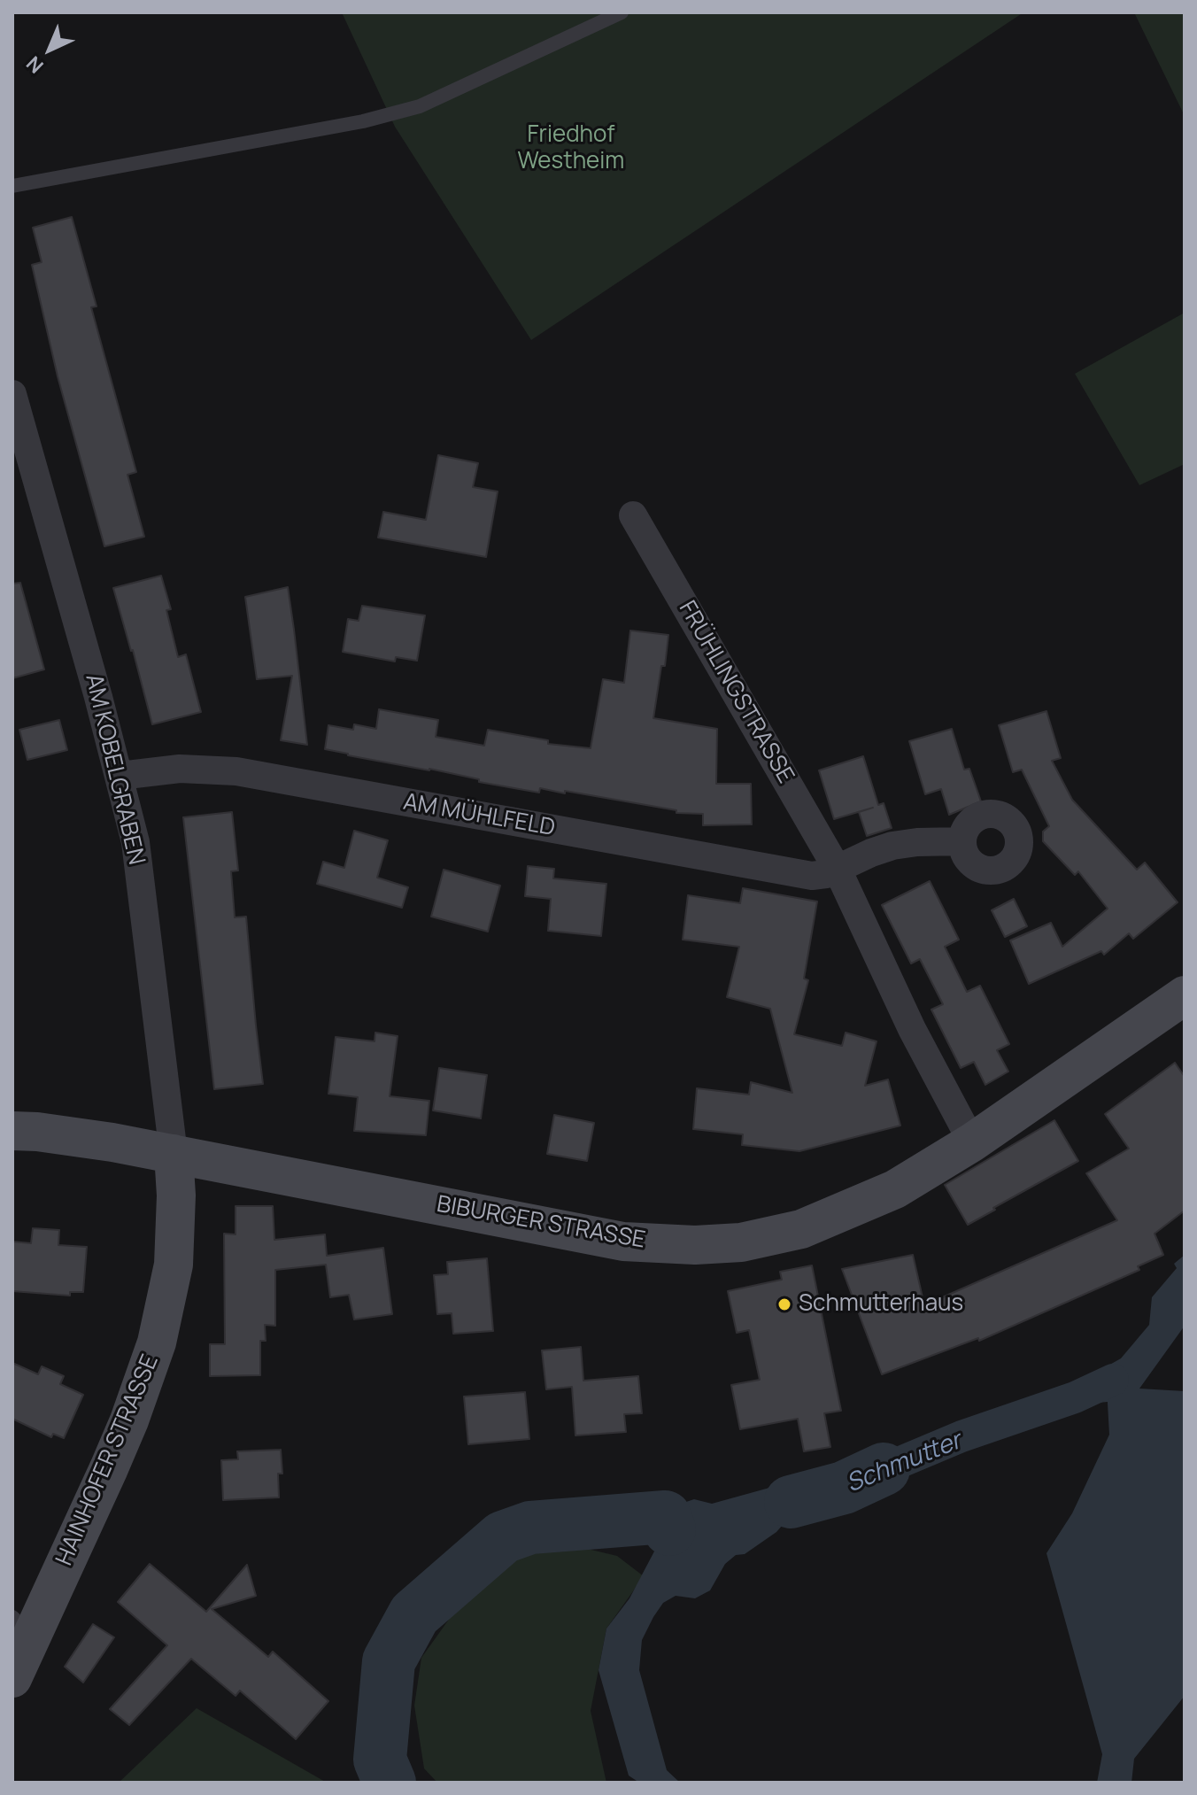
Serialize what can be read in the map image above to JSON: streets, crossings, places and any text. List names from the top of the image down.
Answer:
{
  "streets": {
    "street": [
      "FRÜHLINGSTRASSE",
      "AM KOBELGRABEN",
      "AM MÜHLFELD",
      "BIBURGER STRASSE",
      "HAINHOFER STRASSE"
    ]
  },
  "crossings": [
    ["FRÜHLINGSTRASSE", "AM MÜHLFELD"],
    ["FRÜHLINGSTRASSE", "BIBURGER STRASSE"],
    ["AM KOBELGRABEN", "AM MÜHLFELD"],
    ["AM KOBELGRABEN", "BIBURGER STRASSE"],
    ["AM KOBELGRABEN", "HAINHOFER STRASSE"],
    ["BIBURGER STRASSE", "HAINHOFER STRASSE"]
  ],
  "water": ["Schmutter"],
  "parks": ["Friedhof Westheim"],
  "places": ["Schmutterhaus"],
  "north": "bottom left"
}
